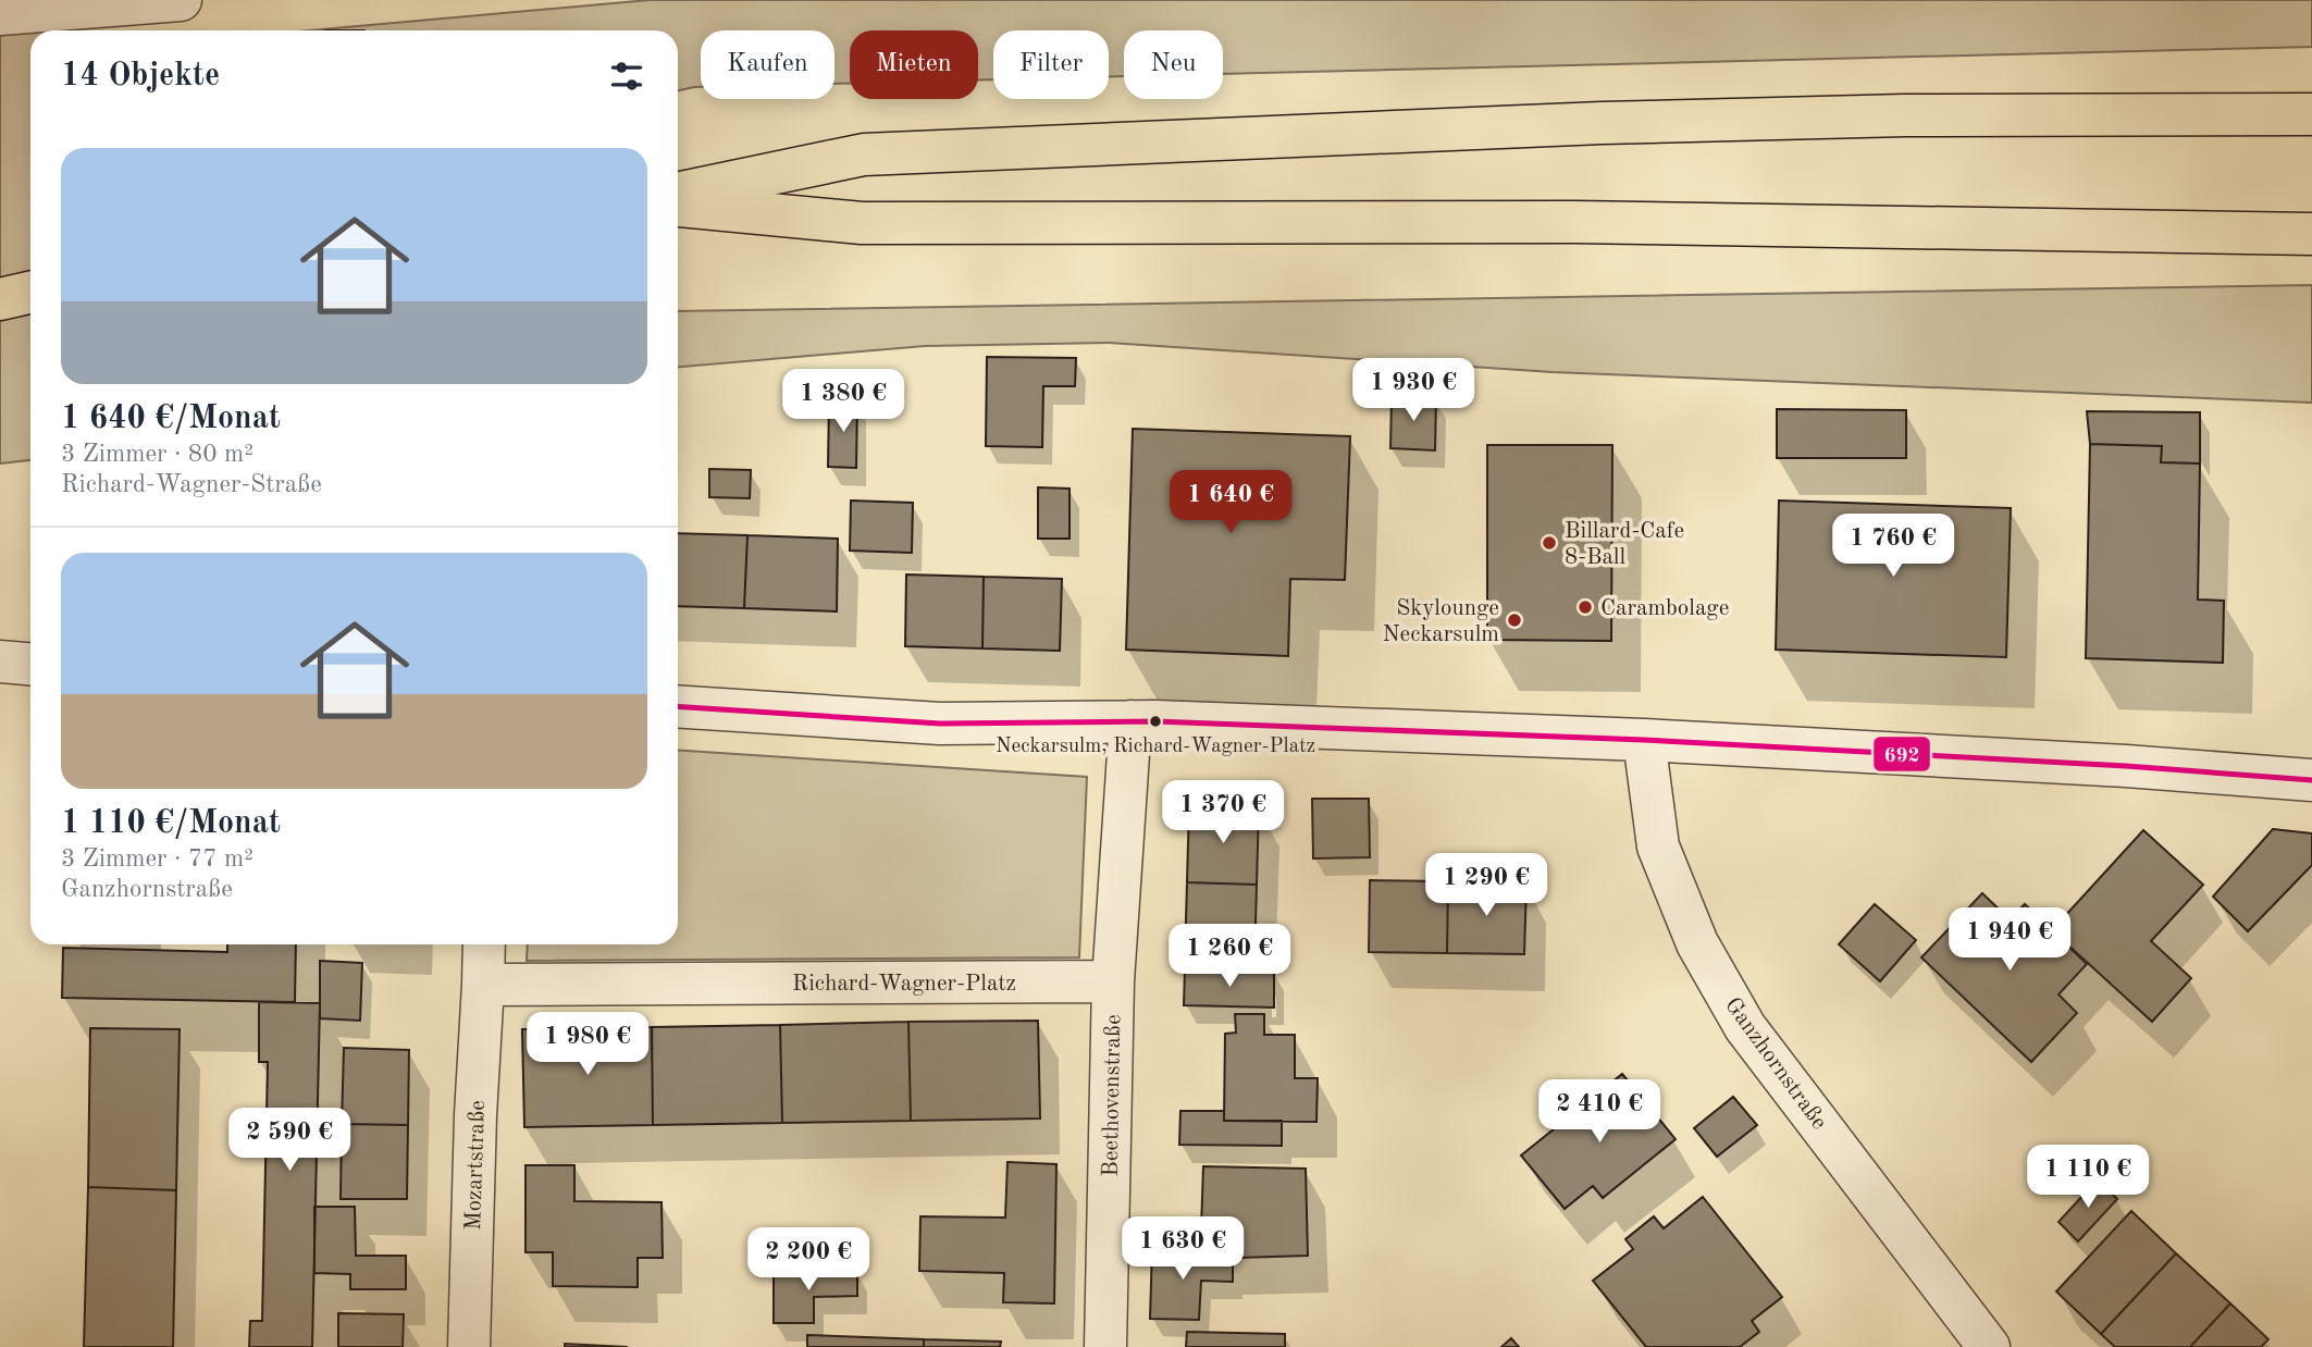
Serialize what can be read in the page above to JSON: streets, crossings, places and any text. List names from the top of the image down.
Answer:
{
  "streets": {
    "street": [
      "Richard-Wagner-Platz",
      "Ganzhornstraße",
      "Beethovenstraße",
      "Mozartstraße"
    ]
  },
  "crossings": [
    ["Richard-Wagner-Platz", "Beethovenstraße"],
    ["Richard-Wagner-Platz", "Mozartstraße"]
  ],
  "places": [
    "Billard-Cafe 8-Ball",
    "Carambolage",
    "Skylounge Neckarsulm",
    "Neckarsulm, Richard-Wagner-Platz"
  ],
  "lines": ["transit line 692"],
  "page": {
    "chip": [
      "Kaufen",
      "Mieten",
      "Filter",
      "Neu"
    ],
    "heading": "14 Objekte",
    "list": [
      {
        "name": "1 640 €/Monat",
        "note": "3 Zimmer · 80 m² · Richard-Wagner-Straße"
      },
      {
        "name": "1 110 €/Monat",
        "note": "3 Zimmer · 77 m² · Ganzhornstraße"
      }
    ],
    "price": [
      "1 930 €",
      "1 380 €",
      "1 640 €",
      "1 760 €",
      "1 370 €",
      "1 290 €",
      "1 940 €",
      "1 260 €",
      "1 980 €",
      "2 410 €",
      "2 590 €",
      "1 110 €",
      "1 630 €",
      "2 200 €"
    ]
  }
}
